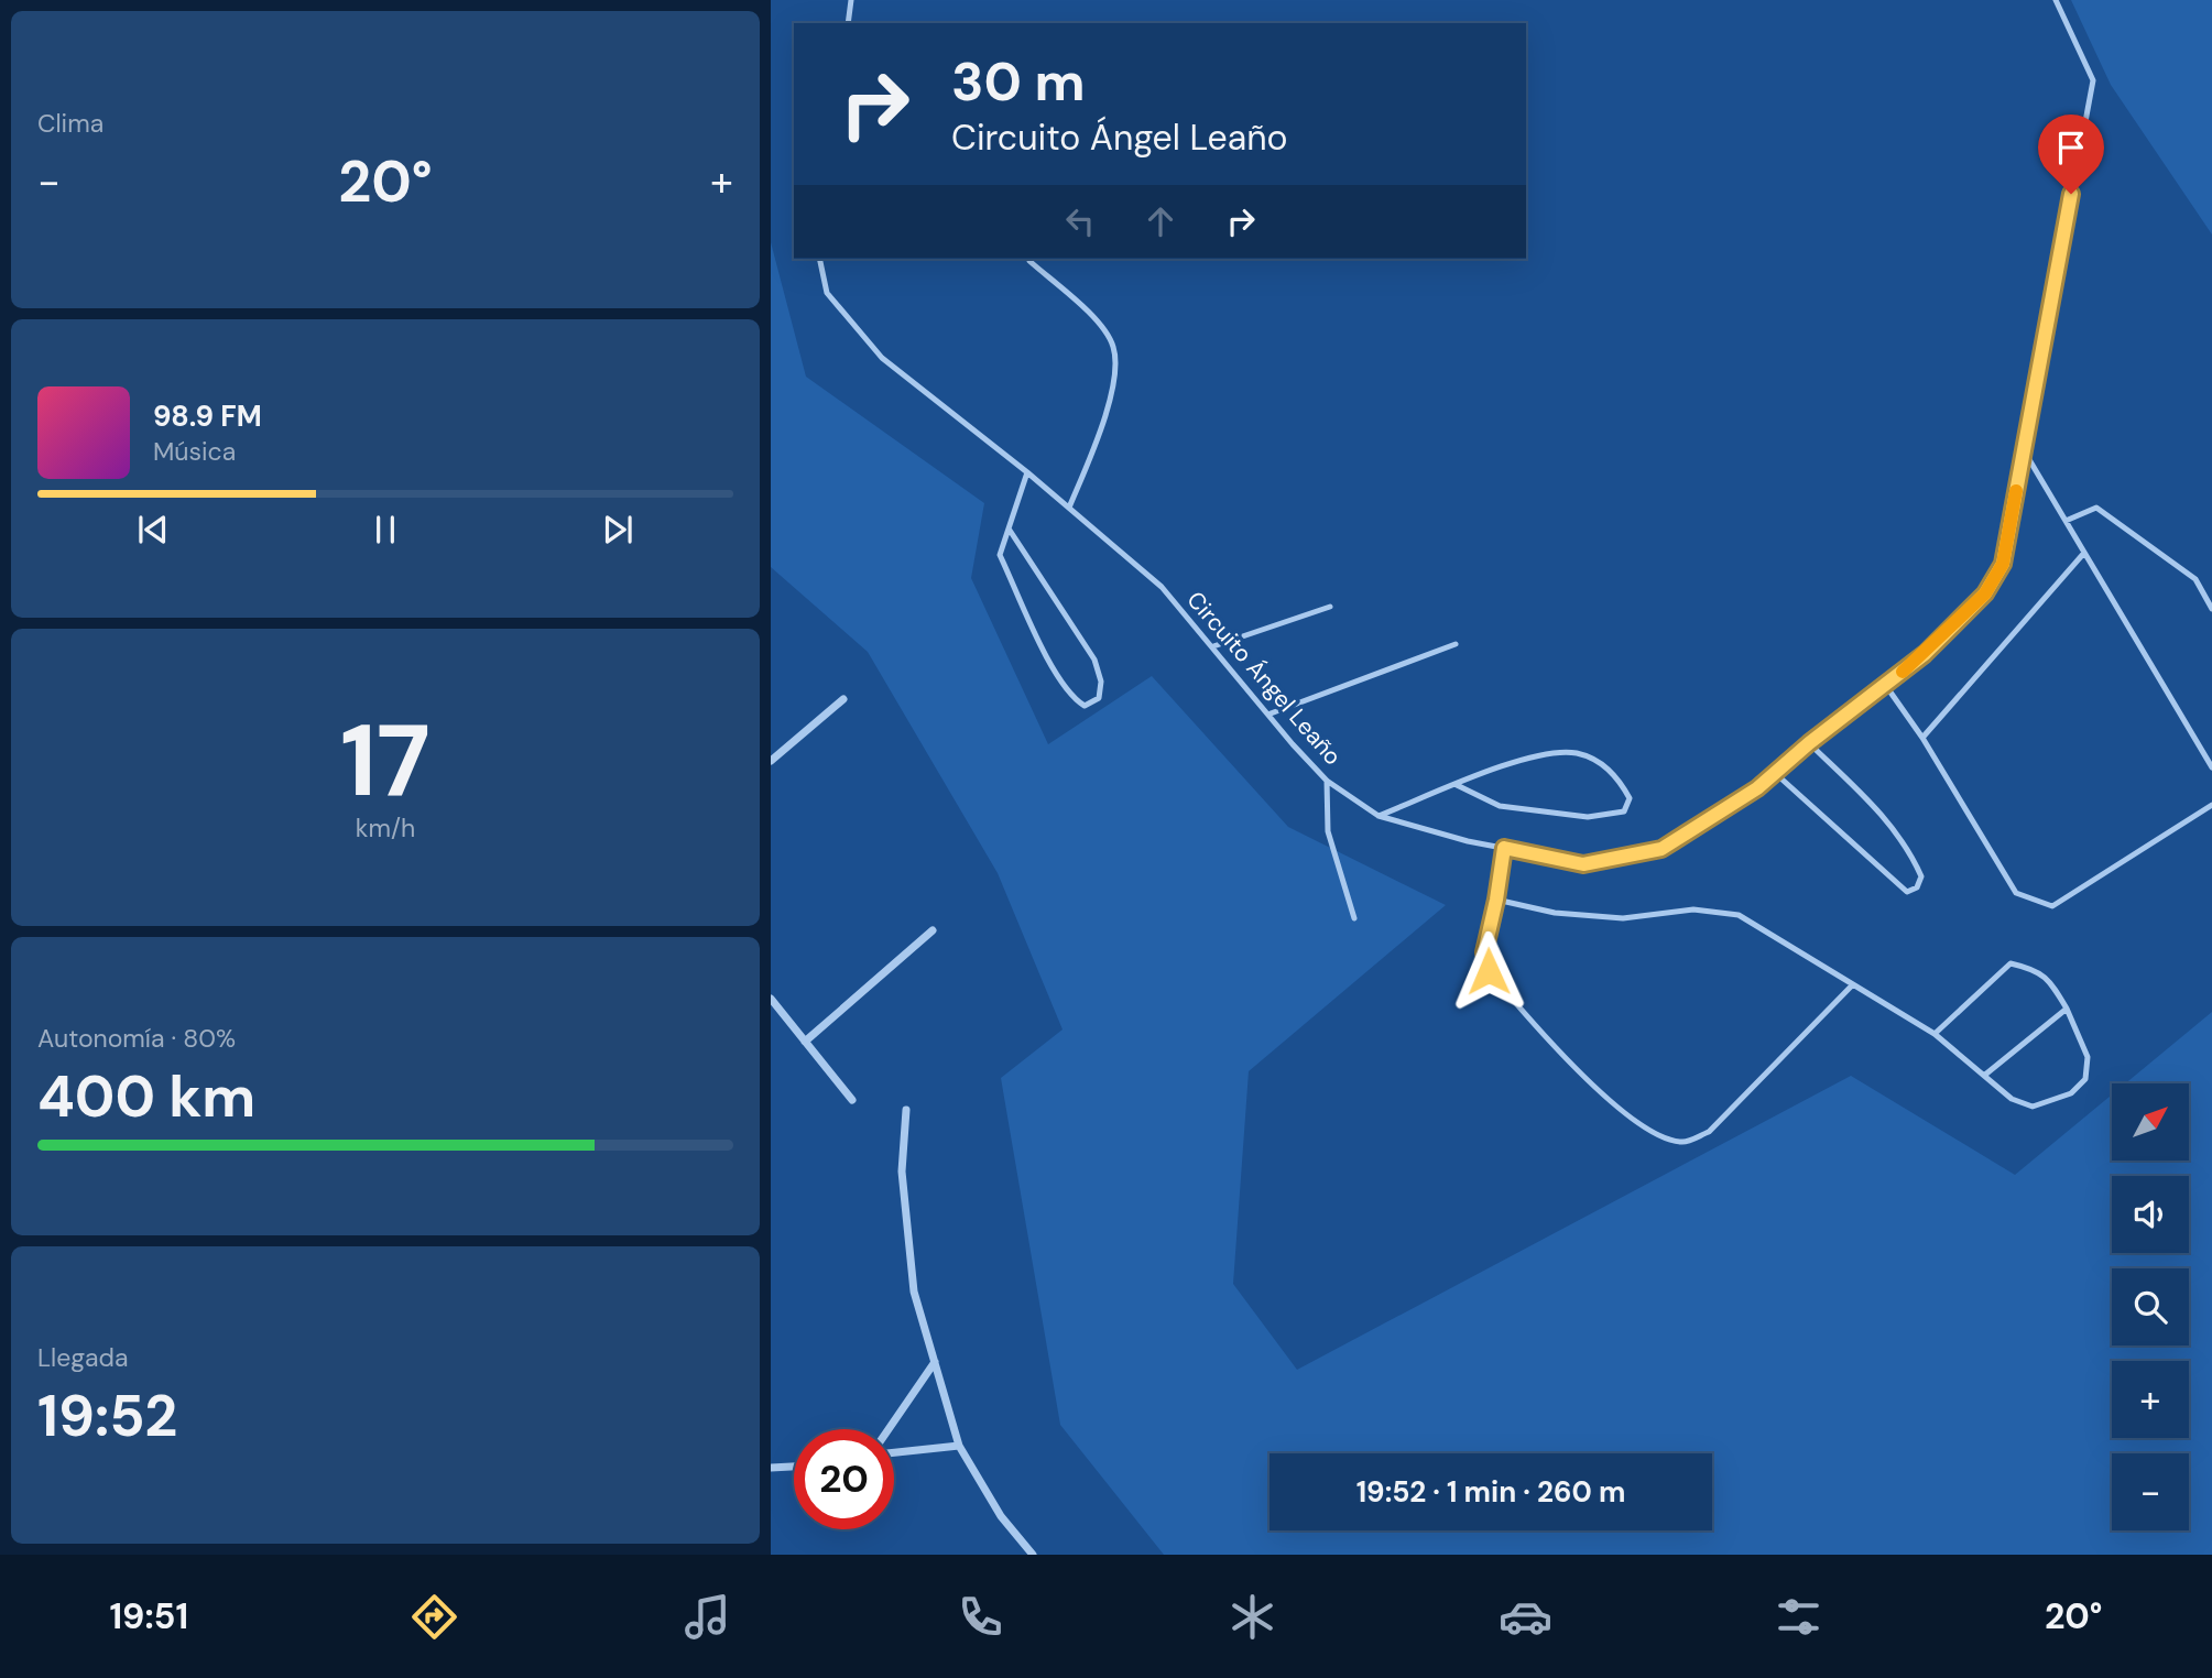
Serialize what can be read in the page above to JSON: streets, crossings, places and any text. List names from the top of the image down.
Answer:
{
  "streets": {
    "lane": ["Circuito Ángel Leaño"]
  },
  "north": "top right",
  "page": {
    "tile": [
      "Clima",
      ["17", "km/h"],
      ["Autonomía · 80%", "400 km"],
      ["Llegada", "19:52"]
    ],
    "turn": ["30 m", "Circuito Ángel Leaño"],
    "heat": ["−", "20°", "+"],
    "song": ["98.9 FM", "Música"],
    "map_buttons": ["+", "−"],
    "limit": "20",
    "trip": "19:52 · 1 min · 260 m",
    "tabs": ["19:51", "20°"]
  }
}
